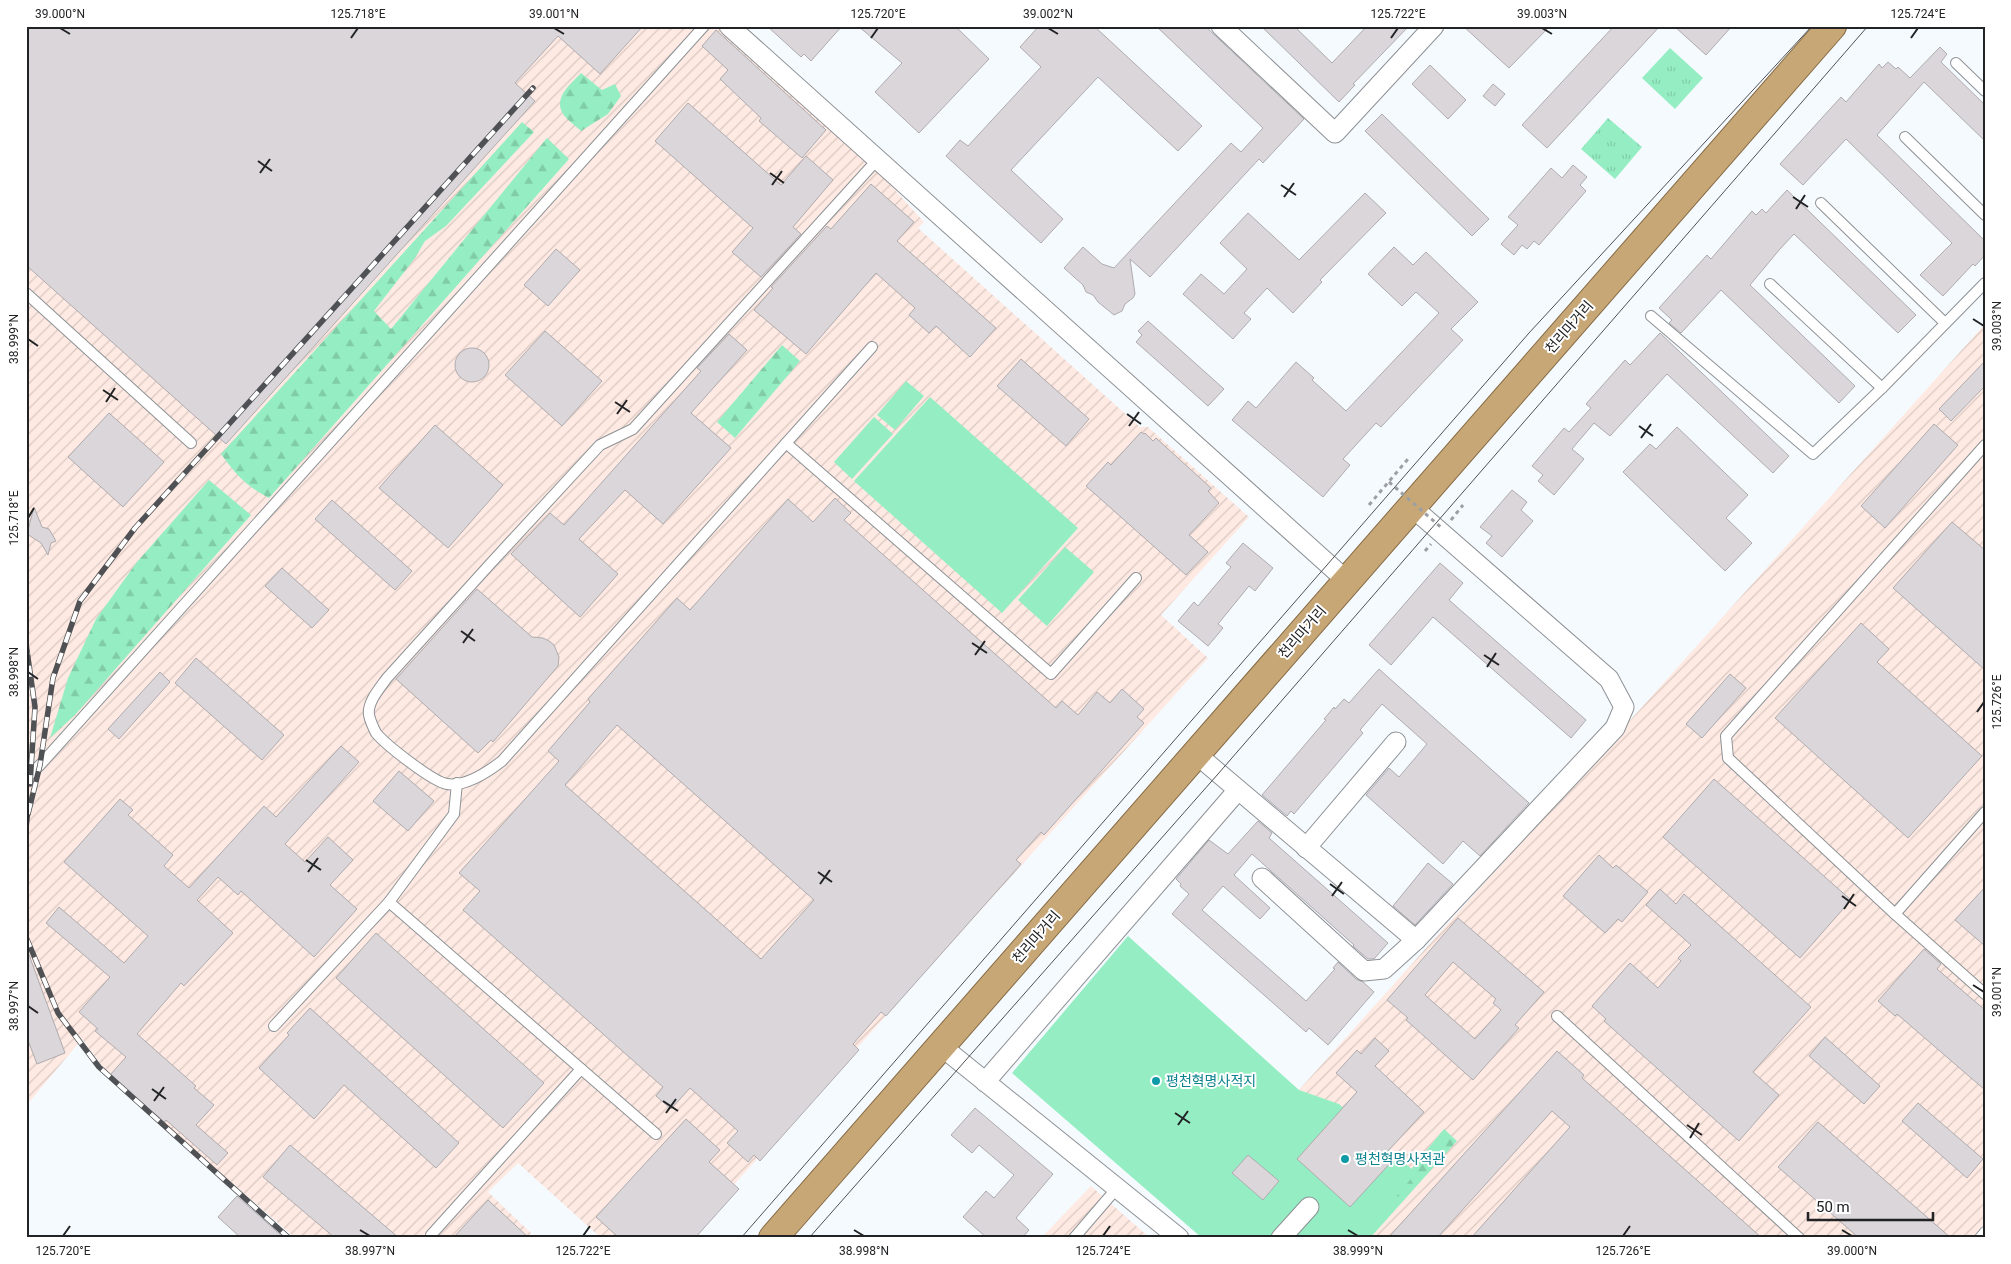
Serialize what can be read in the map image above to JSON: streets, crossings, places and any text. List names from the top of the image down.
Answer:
{
  "streets": {
    "highway": ["천리마거리"]
  },
  "places": ["평천혁명사적지", "평천혁명사적관"],
  "scale_bar": "50 m",
  "coordinates": [
    "39.000°N",
    "125.718°E",
    "39.001°N",
    "125.720°E",
    "39.002°N",
    "125.722°E",
    "39.003°N",
    "125.724°E",
    "38.999°N",
    "38.998°N",
    "125.726°E",
    "38.997°N"
  ]
}
